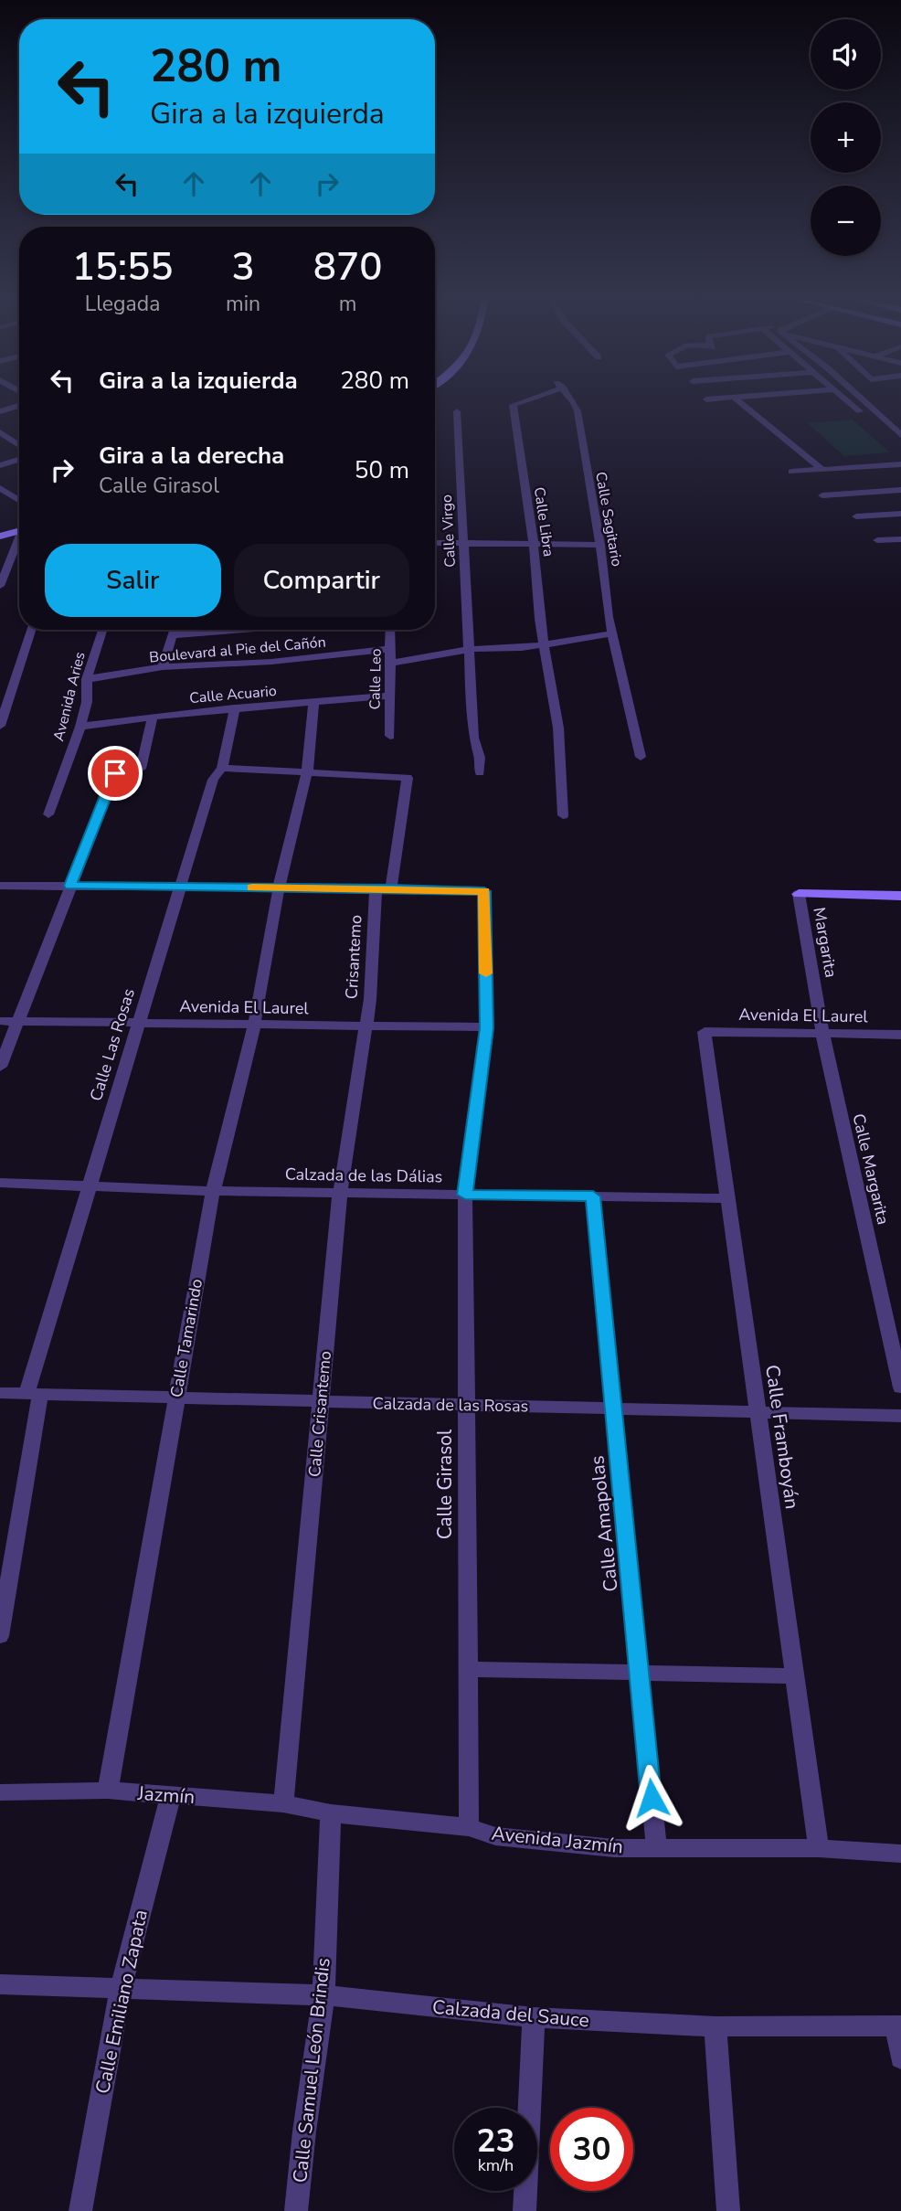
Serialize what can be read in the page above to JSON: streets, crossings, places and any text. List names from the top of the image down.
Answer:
{
  "streets": {
    "street": [
      "Calle Sagitario",
      "Calle Libra",
      "Calle Virgo",
      "Boulevard al Pie del Cañón",
      "Calle Leo",
      "Calle Acuario",
      "Avenida Aries",
      "Margarita",
      "Crisantemo",
      "Avenida El Laurel",
      "Calle Las Rosas",
      "Calle Margarita",
      "Calzada de las Dálias",
      "Calle Tamarindo",
      "Calzada de las Rosas",
      "Calle Crisantemo",
      "Calle Framboyán",
      "Calle Girasol",
      "Calle Amapolas",
      "Jazmín",
      "Avenida Jazmín",
      "Calle Emiliano Zapata",
      "Calzada del Sauce",
      "Calle Samuel León Brindis"
    ]
  },
  "crossings": [
    ["Boulevard al Pie del Cañón", "Calle Leo"],
    ["Boulevard al Pie del Cañón", "Avenida Aries"],
    ["Calle Leo", "Calle Acuario"],
    ["Calle Acuario", "Avenida Aries"],
    ["Calle Acuario", "Calle Las Rosas"],
    ["Calle Acuario", "Calle Tamarindo"],
    ["Margarita", "Avenida El Laurel"],
    ["Margarita", "Calle Margarita"],
    ["Crisantemo", "Avenida El Laurel"],
    ["Crisantemo", "Calle Crisantemo"],
    ["Avenida El Laurel", "Calle Las Rosas"],
    ["Avenida El Laurel", "Calle Margarita"],
    ["Avenida El Laurel", "Calle Tamarindo"],
    ["Avenida El Laurel", "Calle Crisantemo"],
    ["Avenida El Laurel", "Calle Framboyán"],
    ["Avenida El Laurel", "Calle Girasol"],
    ["Calle Las Rosas", "Calzada de las Dálias"],
    ["Calle Las Rosas", "Calzada de las Rosas"],
    ["Calzada de las Dálias", "Calle Tamarindo"],
    ["Calzada de las Dálias", "Calle Crisantemo"],
    ["Calzada de las Dálias", "Calle Framboyán"],
    ["Calzada de las Dálias", "Calle Girasol"],
    ["Calzada de las Dálias", "Calle Amapolas"],
    ["Calle Tamarindo", "Calzada de las Rosas"],
    ["Calle Tamarindo", "Jazmín"],
    ["Calzada de las Rosas", "Calle Crisantemo"],
    ["Calzada de las Rosas", "Calle Framboyán"],
    ["Calzada de las Rosas", "Calle Girasol"],
    ["Calzada de las Rosas", "Calle Amapolas"],
    ["Calle Crisantemo", "Jazmín"],
    ["Calle Framboyán", "Avenida Jazmín"],
    ["Calle Girasol", "Avenida Jazmín"],
    ["Calle Amapolas", "Avenida Jazmín"],
    ["Jazmín", "Avenida Jazmín"],
    ["Jazmín", "Calle Emiliano Zapata"],
    ["Jazmín", "Calle Samuel León Brindis"],
    ["Avenida Jazmín", "Calle Samuel León Brindis"],
    ["Calle Emiliano Zapata", "Calzada del Sauce"],
    ["Calzada del Sauce", "Calle Samuel León Brindis"]
  ],
  "page": {
    "map_buttons": ["+", "−"],
    "turn": ["280 m", "Gira a la izquierda"],
    "eta": [
      "15:55",
      "Llegada",
      "3",
      "min",
      "870",
      "m"
    ],
    "list": [
      {
        "name": "Gira a la izquierda",
        "value": "280 m"
      },
      {
        "name": "Gira a la derecha",
        "note": "Calle Girasol",
        "value": "50 m"
      }
    ],
    "buttons": ["Salir", "Compartir"],
    "speed": "23 km/h",
    "limit": "30"
  }
}
